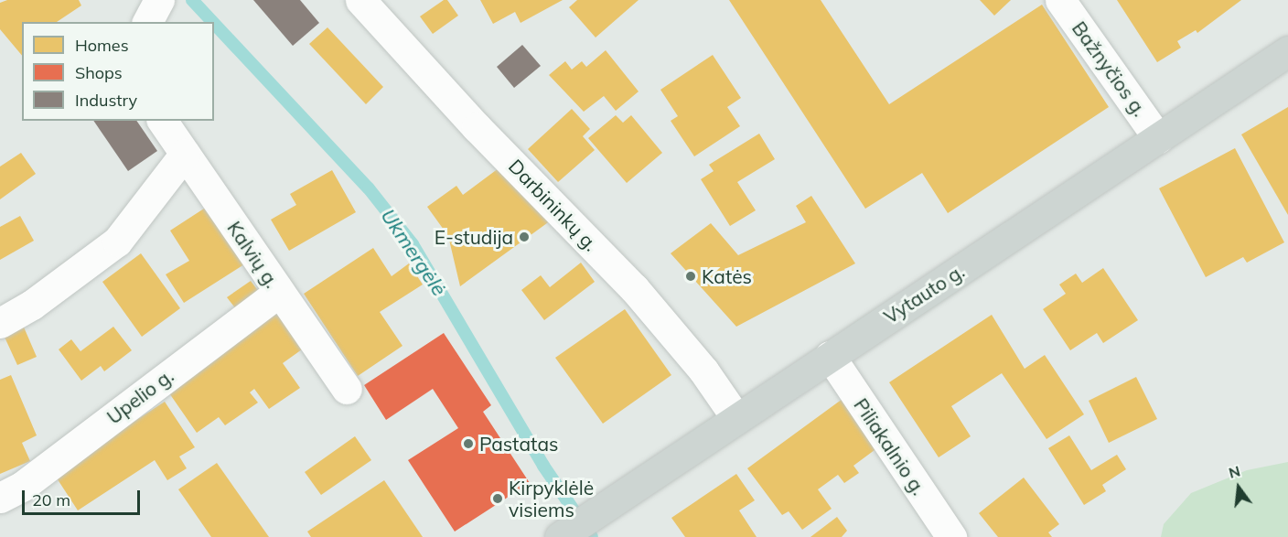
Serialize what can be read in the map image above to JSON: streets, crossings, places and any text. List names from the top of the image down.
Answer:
{
  "streets": {
    "main road": ["Vytauto g."],
    "street": [
      "Bažnyčios g.",
      "Darbininkų g.",
      "Kalvių g.",
      "Upelio g.",
      "Piliakalnio g."
    ]
  },
  "crossings": [
    ["Bažnyčios g.", "Vytauto g."],
    ["Darbininkų g.", "Vytauto g."],
    ["Kalvių g.", "Upelio g."],
    ["Vytauto g.", "Piliakalnio g."]
  ],
  "water": ["Ukmergėlė"],
  "places": [
    "E-studija",
    "Katės",
    "Pastatas",
    "Kirpyklėlė visiems"
  ],
  "legend": ["Homes", "Shops", "Industry"],
  "scale_bar": "20 m",
  "north": "top"
}
